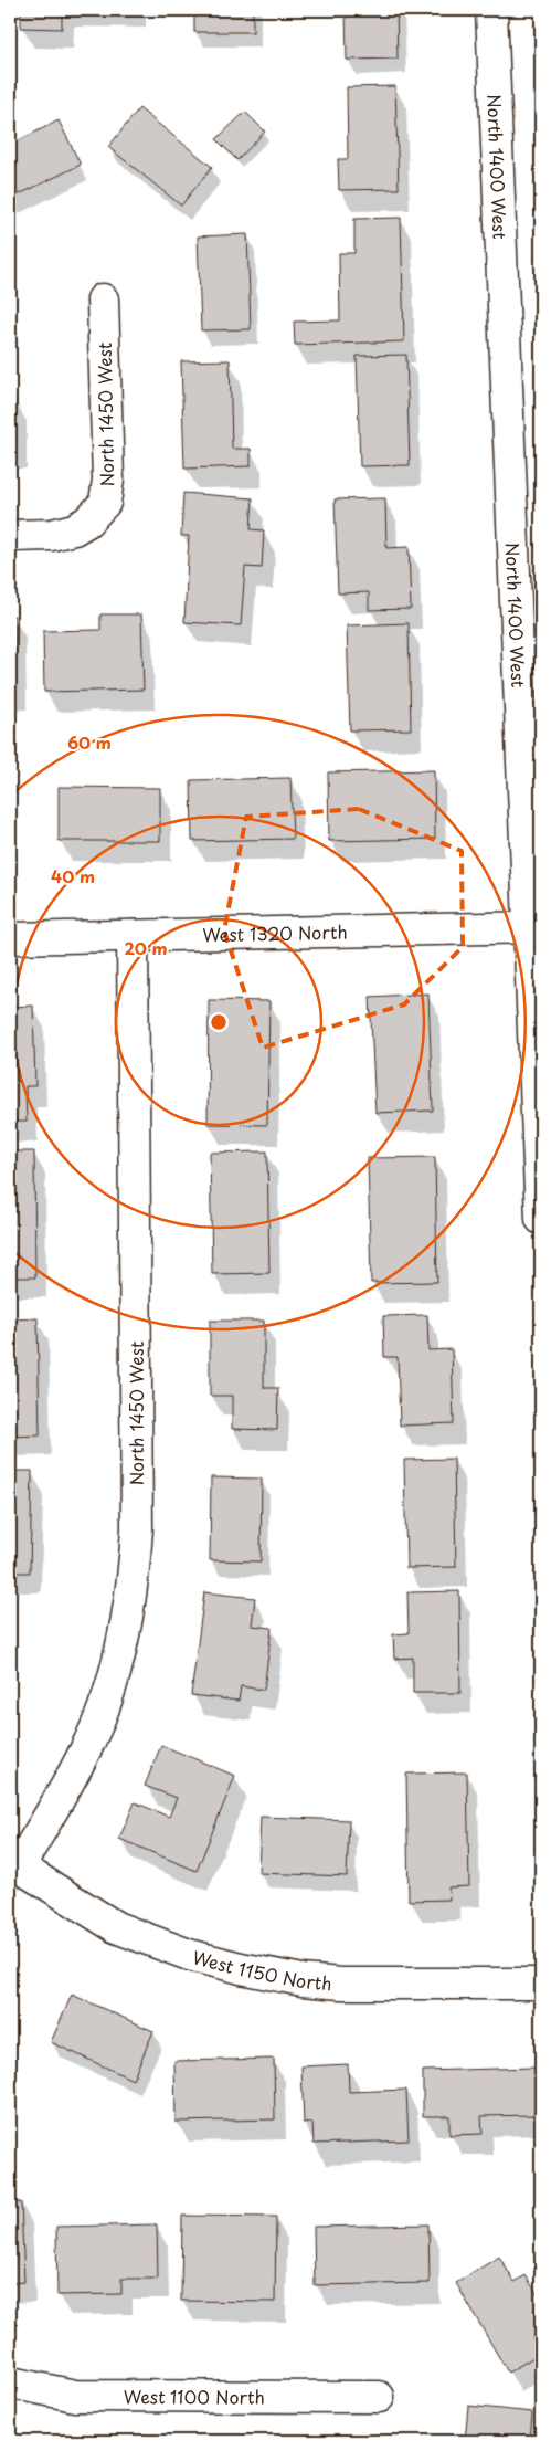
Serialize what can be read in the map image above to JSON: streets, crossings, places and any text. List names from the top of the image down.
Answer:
{
  "streets": {
    "street": [
      "North 1400 West",
      "North 1450 West",
      "West 1320 North",
      "West 1150 North",
      "West 1100 North"
    ]
  },
  "crossings": [
    ["North 1400 West", "West 1320 North"],
    ["North 1450 West", "West 1320 North"],
    ["North 1450 West", "West 1150 North"]
  ],
  "rings": ["60 m", "40 m", "20 m"]
}
